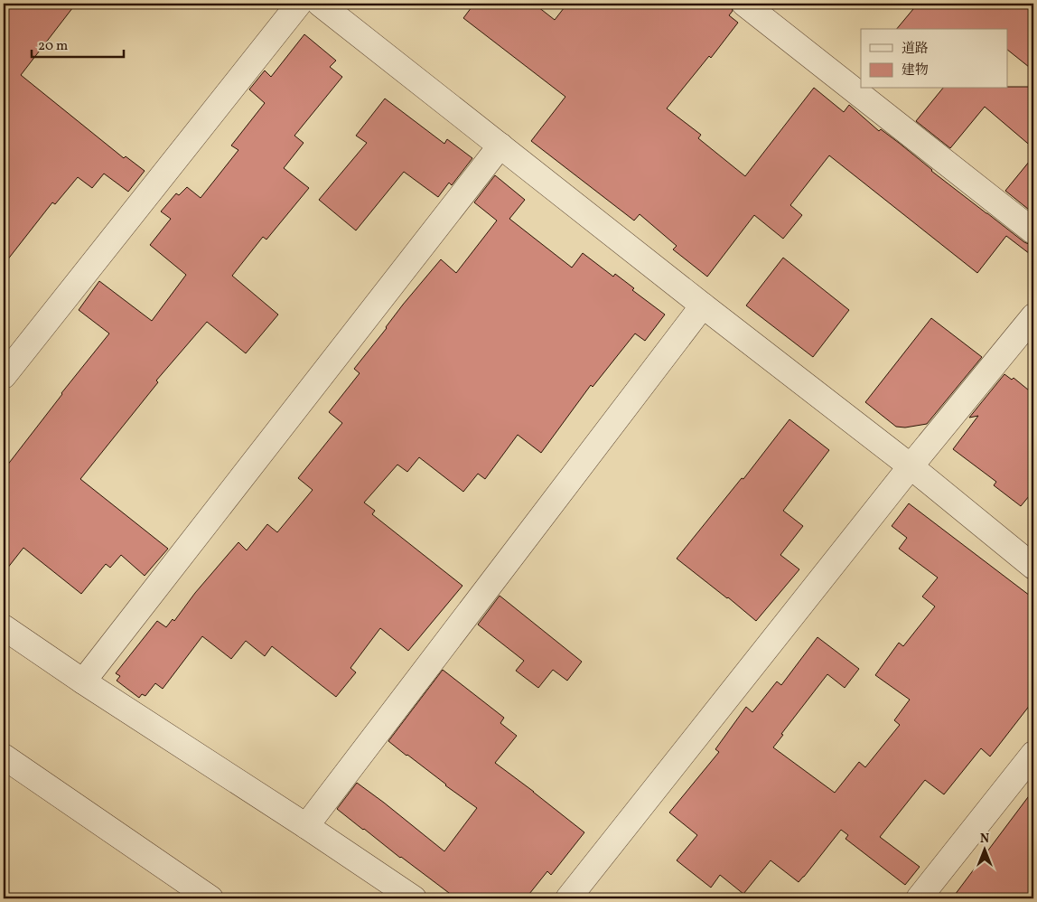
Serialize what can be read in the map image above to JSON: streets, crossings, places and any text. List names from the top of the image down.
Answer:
{
  "legend": ["道路", "建物"],
  "scale_bar": "20 m",
  "north": "top"
}
